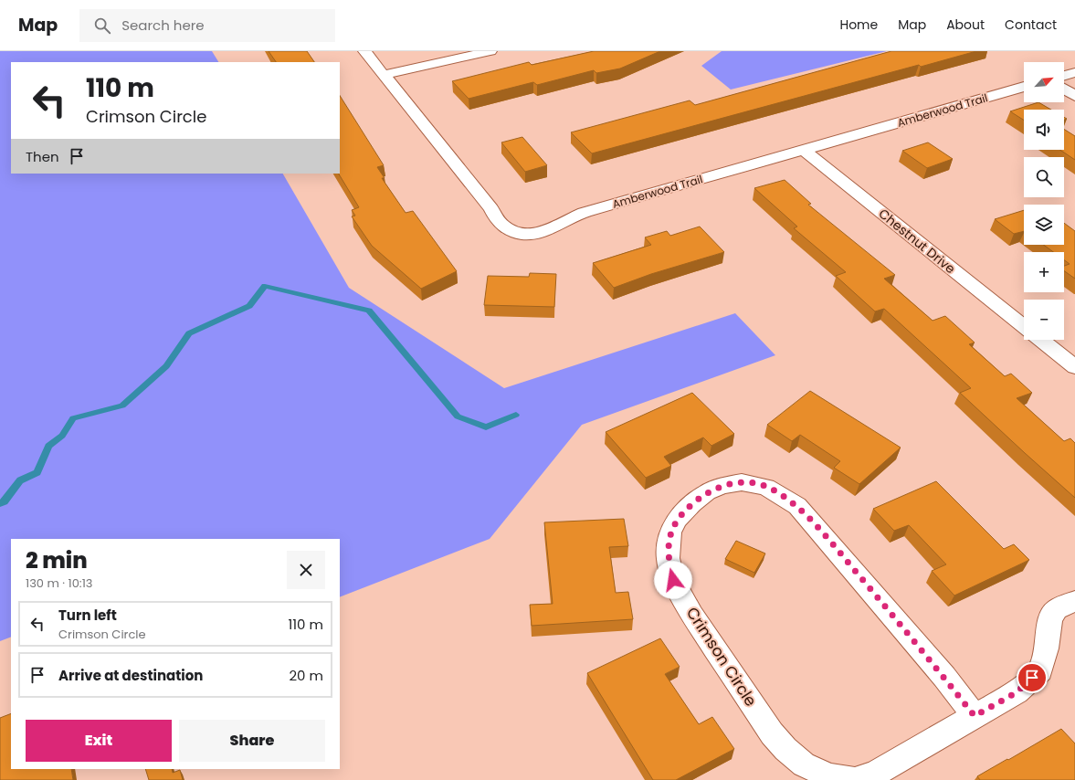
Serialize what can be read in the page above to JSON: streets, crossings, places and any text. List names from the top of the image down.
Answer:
{
  "streets": {
    "street": ["Amberwood Trail", "Chestnut Drive", "Crimson Circle"]
  },
  "crossings": [
    ["Amberwood Trail", "Chestnut Drive"]
  ],
  "north": "top right",
  "page": {
    "header": "Map",
    "search": "Search here",
    "nav": [
      "Home",
      "Map",
      "About",
      "Contact"
    ],
    "map_buttons": ["+", "−"],
    "turn": ["110 m", "Crimson Circle"],
    "then": "Then",
    "heading": ["2 min", "130 m · 10:13"],
    "list": [
      {
        "name": "Turn left",
        "note": "Crimson Circle",
        "value": "110 m"
      },
      {
        "name": "Arrive at destination",
        "value": "20 m"
      }
    ],
    "buttons": ["Exit", "Share"]
  }
}
